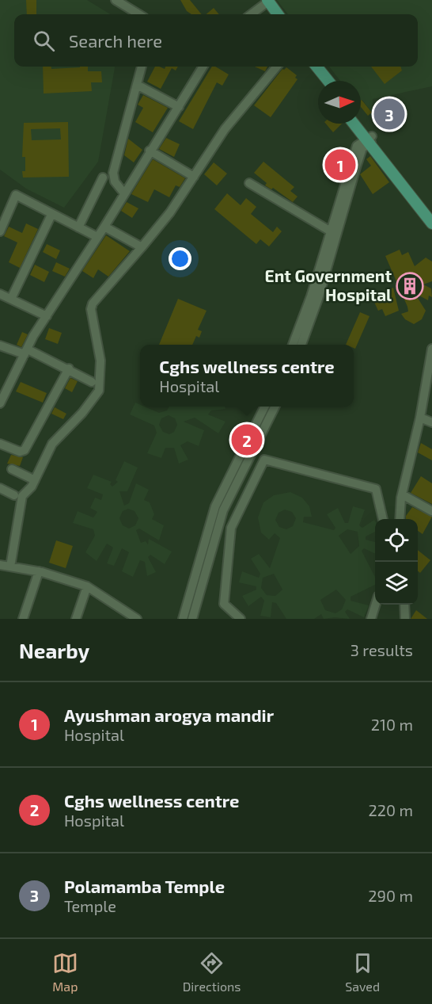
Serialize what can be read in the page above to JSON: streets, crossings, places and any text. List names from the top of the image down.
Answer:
{
  "places": {
    "building": ["Ent Government Hospital"]
  },
  "north": "right",
  "page": {
    "search": "Search here",
    "pins": ["3", "1", "2"],
    "popup": ["Cghs wellness centre", "Hospital"],
    "heading": ["Nearby", "3 results"],
    "list": [
      {
        "mark": "1",
        "name": "Ayushman arogya mandir",
        "note": "Hospital",
        "value": "210 m"
      },
      {
        "mark": "2",
        "name": "Cghs wellness centre",
        "note": "Hospital",
        "value": "220 m"
      },
      {
        "mark": "3",
        "name": "Polamamba Temple",
        "note": "Temple",
        "value": "290 m"
      }
    ],
    "nav": ["Map", "Directions", "Saved"]
  }
}
